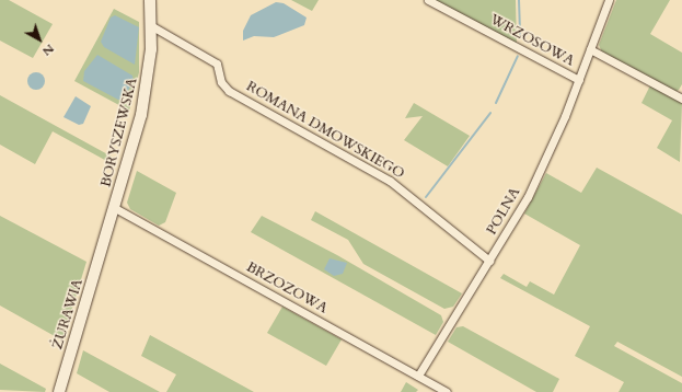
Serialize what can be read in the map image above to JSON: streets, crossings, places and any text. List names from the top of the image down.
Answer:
{
  "streets": {
    "main road": ["BORYSZEWSKA", "ŻURAWIA"],
    "street": [
      "WRZOSOWA",
      "ROMANA DMOWSKIEGO",
      "POLNA",
      "BRZOZOWA"
    ]
  },
  "crossings": [
    ["WRZOSOWA", "POLNA"],
    ["ROMANA DMOWSKIEGO", "BORYSZEWSKA"],
    ["ROMANA DMOWSKIEGO", "POLNA"],
    ["BORYSZEWSKA", "BRZOZOWA"],
    ["BORYSZEWSKA", "ŻURAWIA"],
    ["POLNA", "BRZOZOWA"]
  ],
  "north": "bottom right"
}
